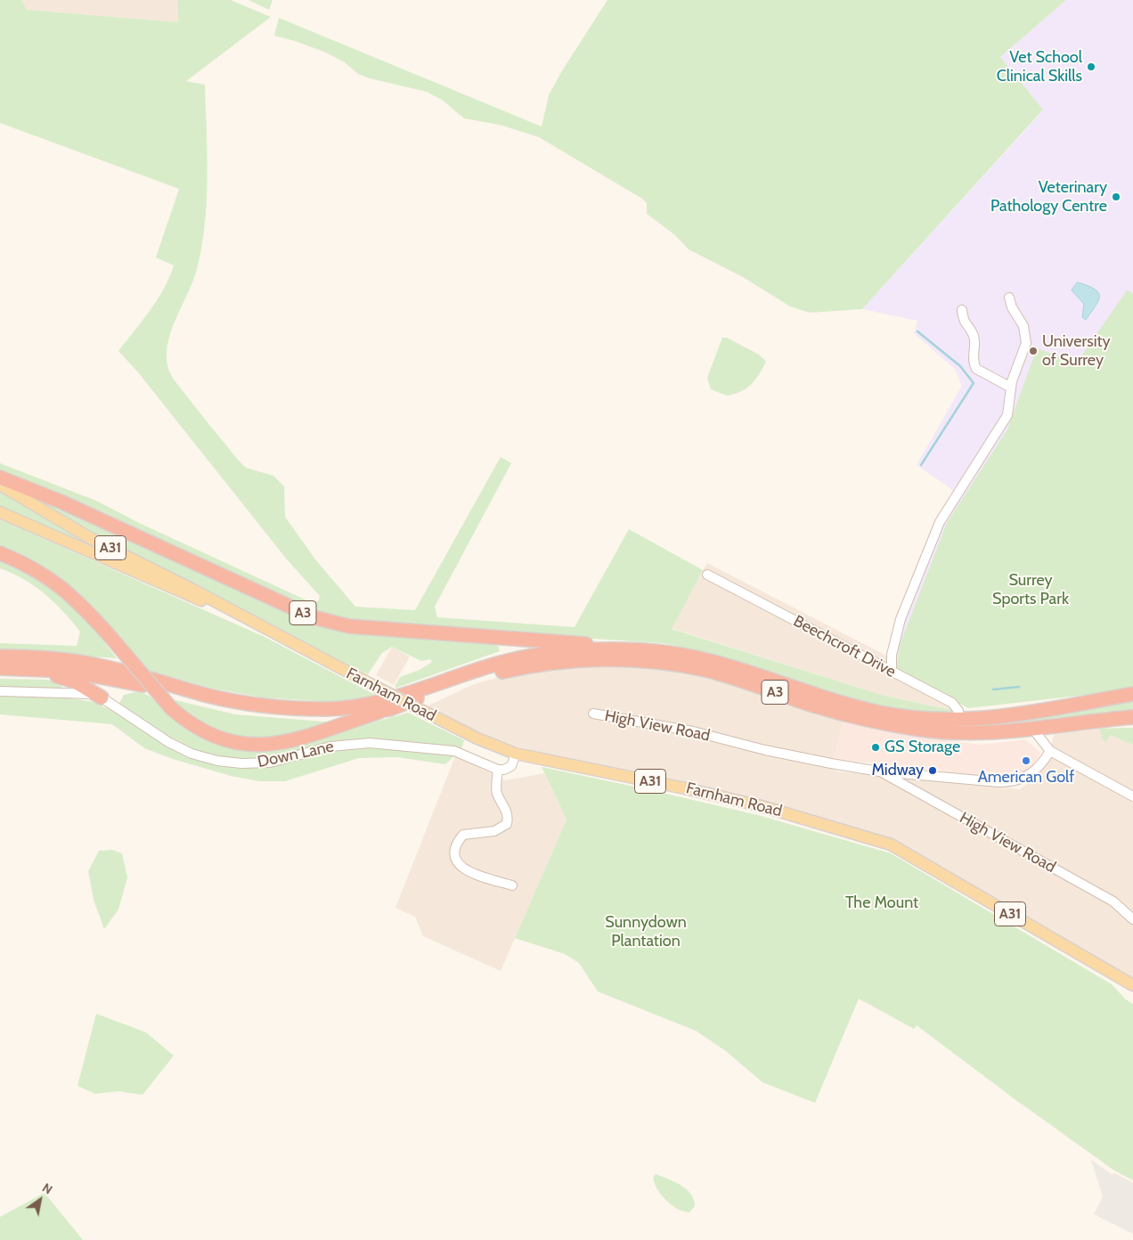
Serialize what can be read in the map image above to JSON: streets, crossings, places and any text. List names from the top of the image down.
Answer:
{
  "streets": {
    "highway": ["A3"],
    "main road": ["A31", "Farnham Road"],
    "street": ["Beechcroft Drive", "High View Road", "Down Lane"]
  },
  "crossings": [
    ["A3", "Beechcroft Drive"]
  ],
  "parks": ["Surrey Sports Park", "The Mount", "Sunnydown Plantation"],
  "places": [
    "Vet School Clinical Skills",
    "Veterinary Pathology Centre",
    "University of Surrey",
    "GS Storage",
    "American Golf",
    "Midway"
  ],
  "north": "top right"
}
